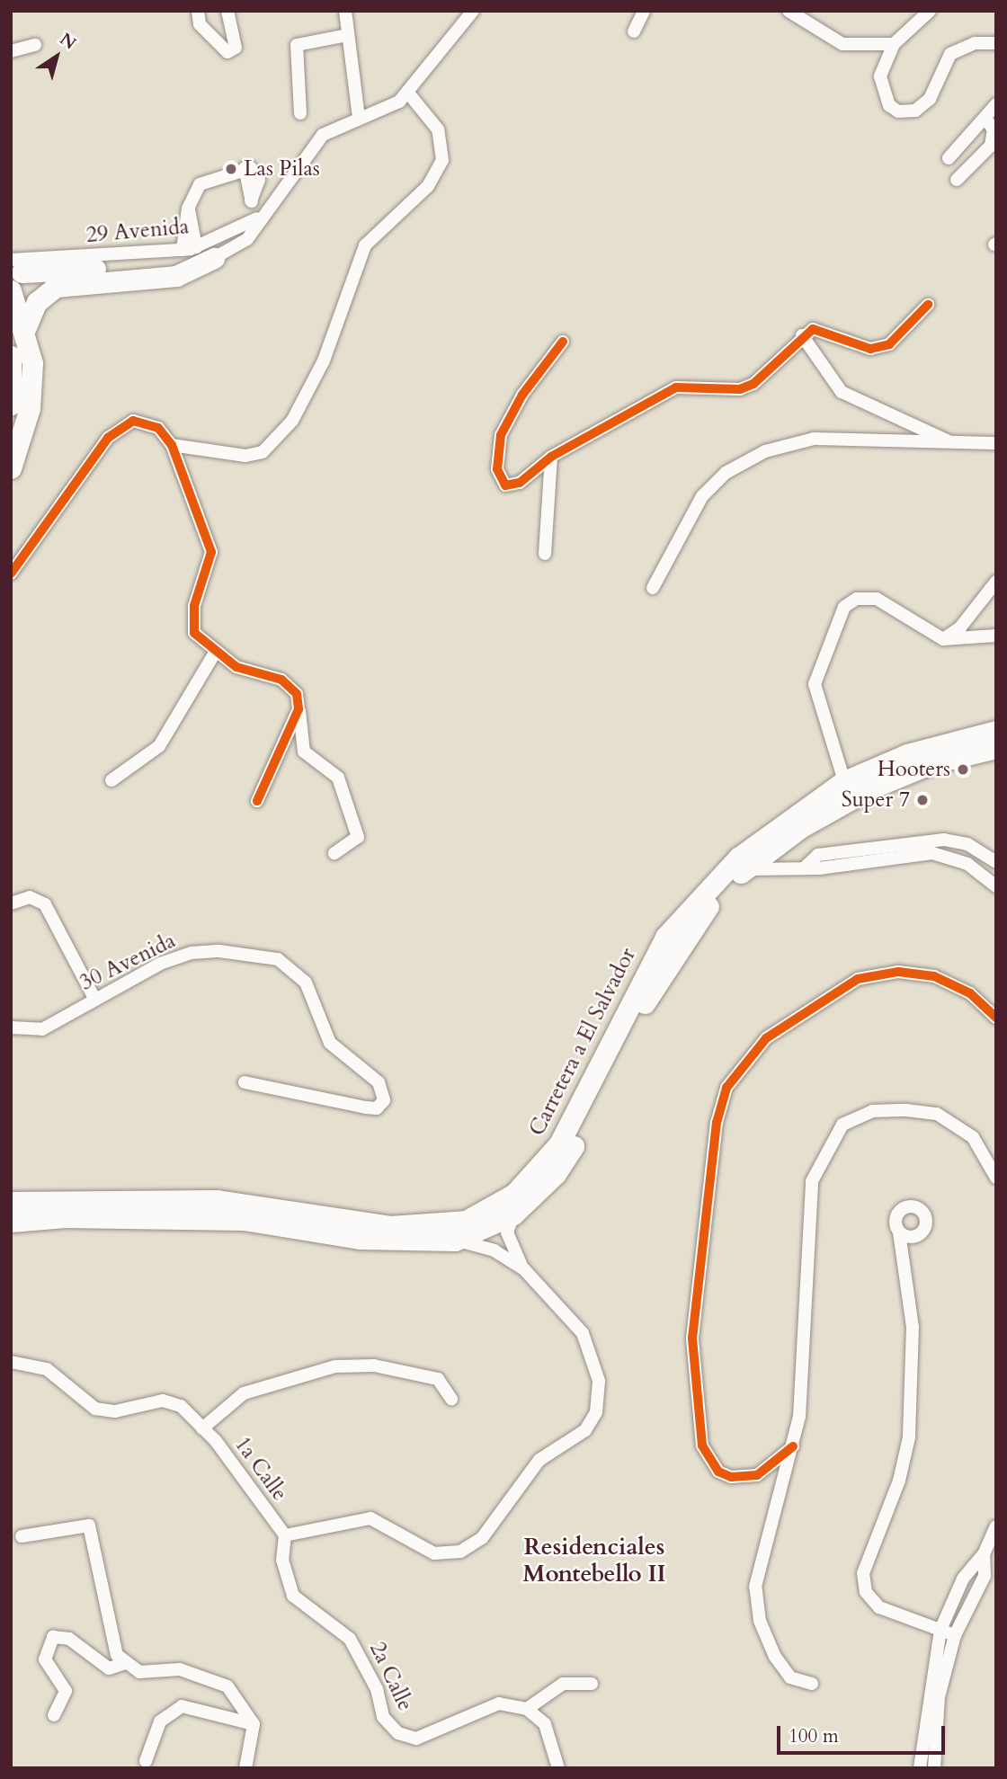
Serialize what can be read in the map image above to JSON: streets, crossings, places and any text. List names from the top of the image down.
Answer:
{
  "streets": {
    "highway": ["Carretera a El Salvador"],
    "street": [
      "29 Avenida",
      "30 Avenida",
      "1a Calle",
      "2a Calle"
    ]
  },
  "crossings": [
    ["1a Calle", "2a Calle"]
  ],
  "districts": ["Residenciales Montebello II"],
  "places": ["Las Pilas", "Hooters", "Super 7"],
  "scale_bar": "100 m",
  "north": "top right"
}
